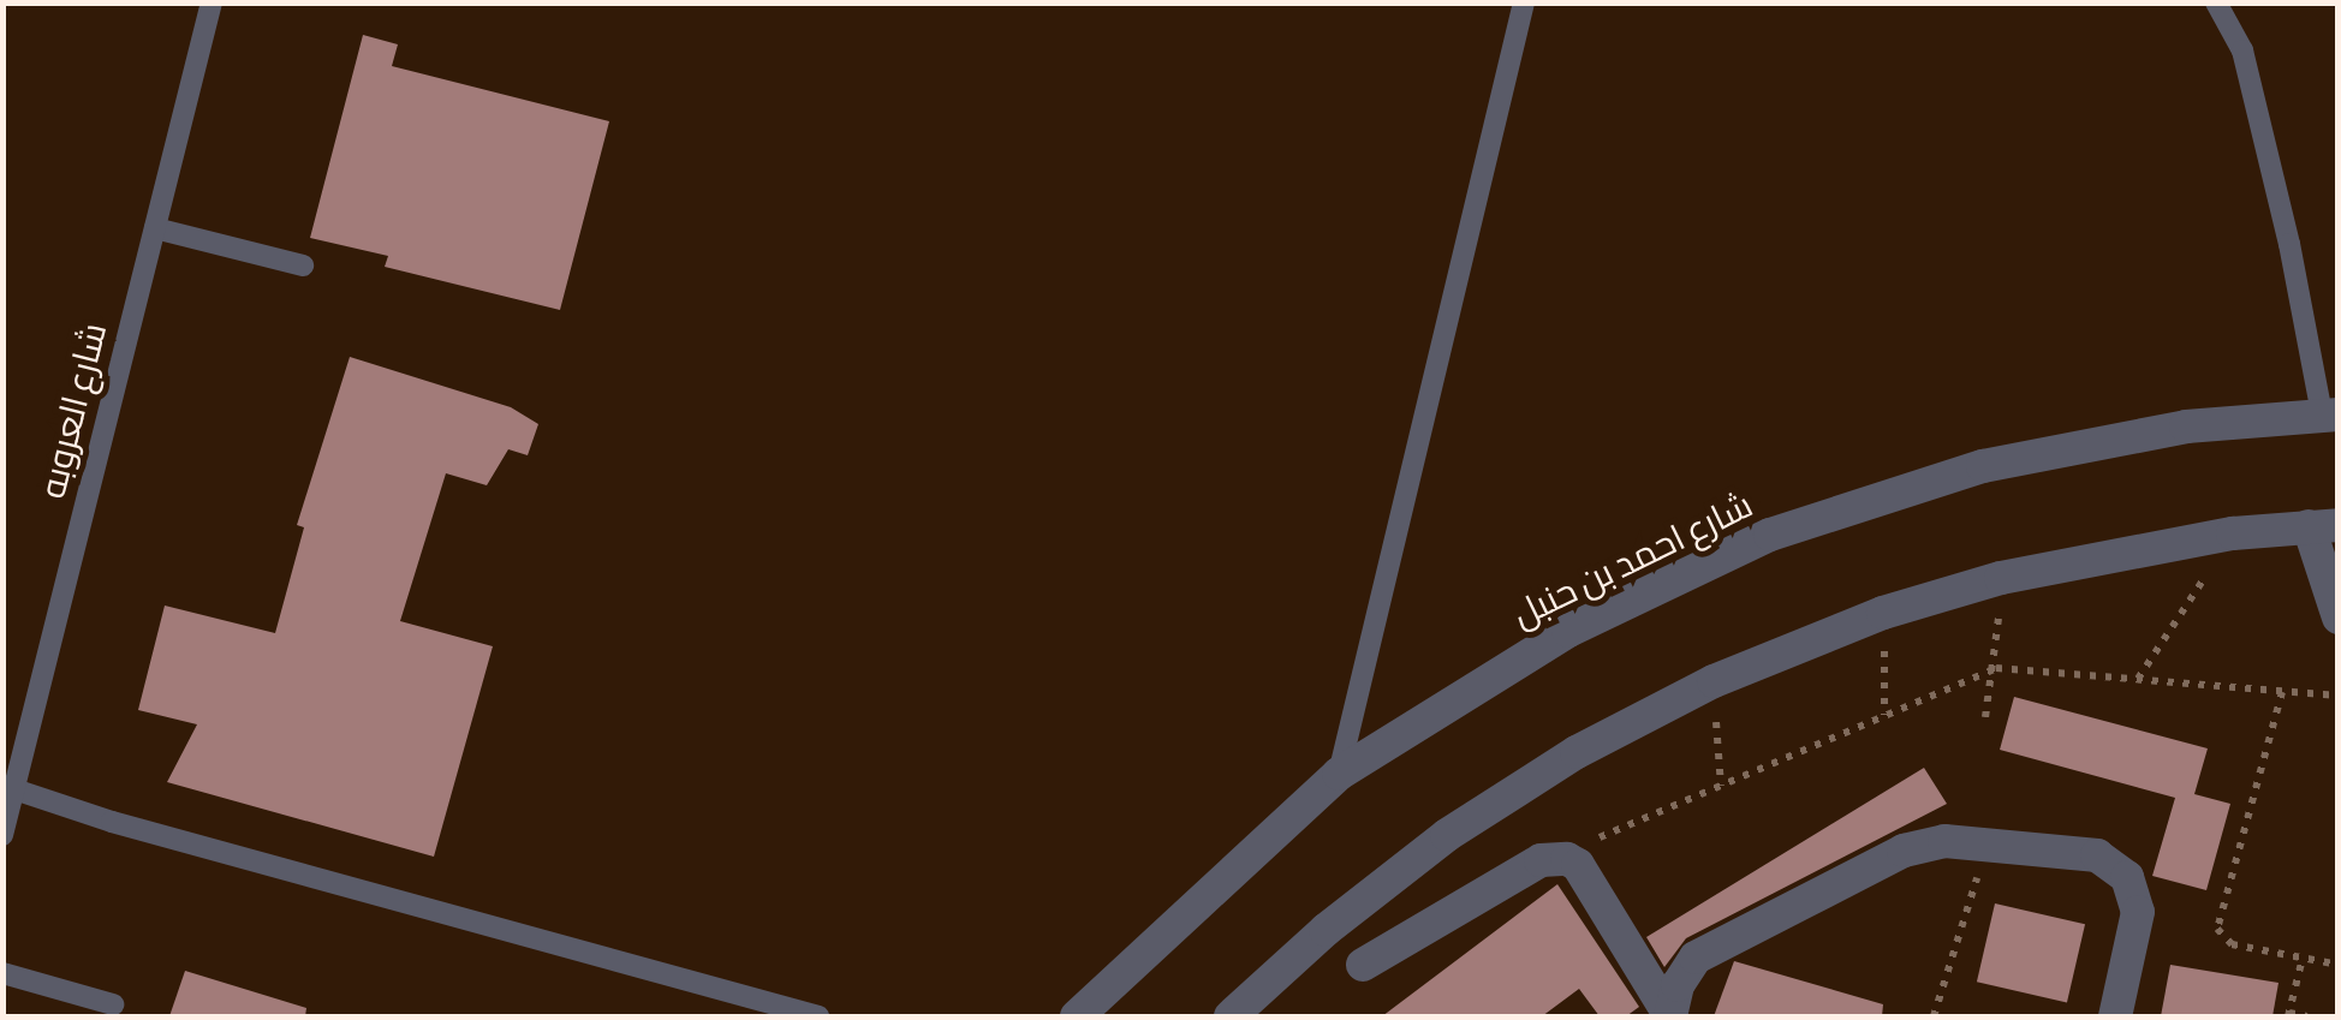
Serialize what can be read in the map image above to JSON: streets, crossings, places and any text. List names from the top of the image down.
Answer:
{
  "streets": {
    "street": ["شارع احمد بن حنبل"],
    "lane": ["شارع العروبه"]
  }
}
